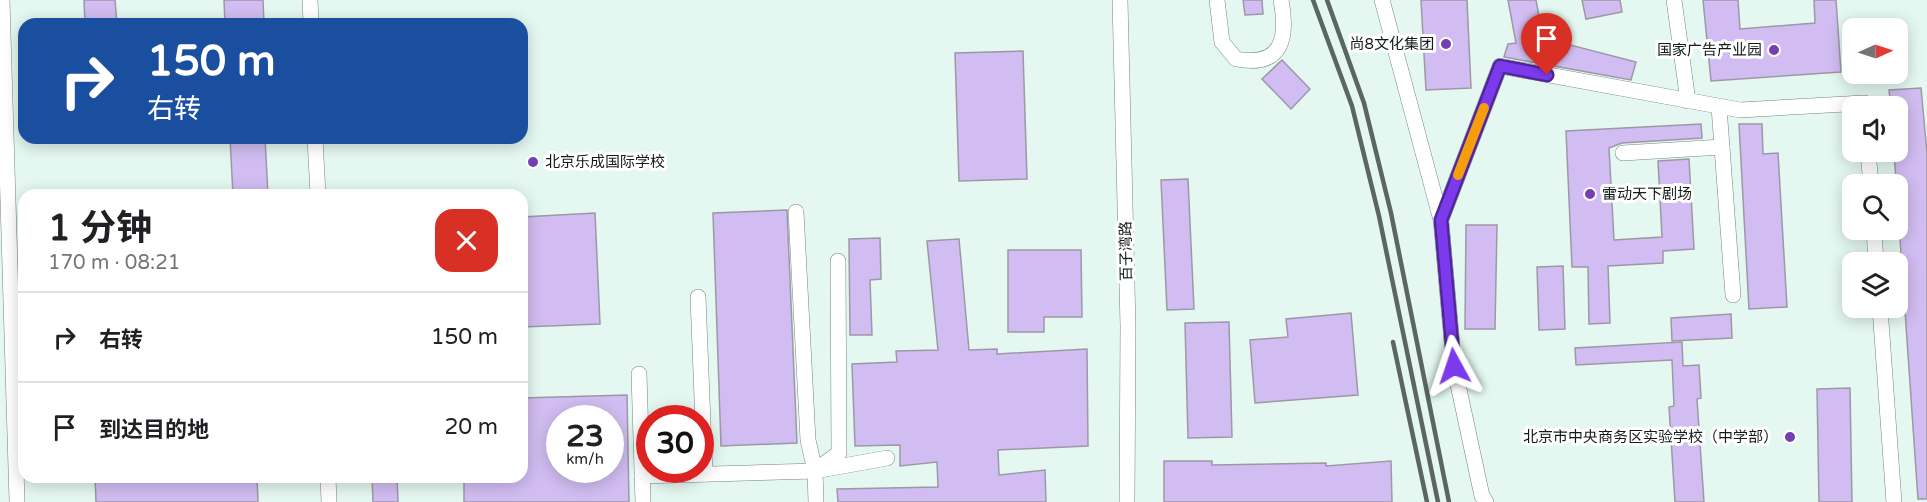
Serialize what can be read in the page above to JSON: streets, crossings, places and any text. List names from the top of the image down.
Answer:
{
  "streets": {
    "street": ["百子湾路"]
  },
  "places": [
    "尚8文化集团",
    "国家广告产业园",
    "北京乐成国际学校",
    "雷动天下剧场",
    "北京市中央商务区实验学校（中学部）"
  ],
  "north": "right",
  "page": {
    "turn": ["150 m", "右转"],
    "heading": ["1 分钟", "170 m · 08:21"],
    "list": [
      {
        "name": "右转",
        "value": "150 m"
      },
      {
        "name": "到达目的地",
        "value": "20 m"
      }
    ],
    "speed": "23 km/h",
    "limit": "30"
  }
}
